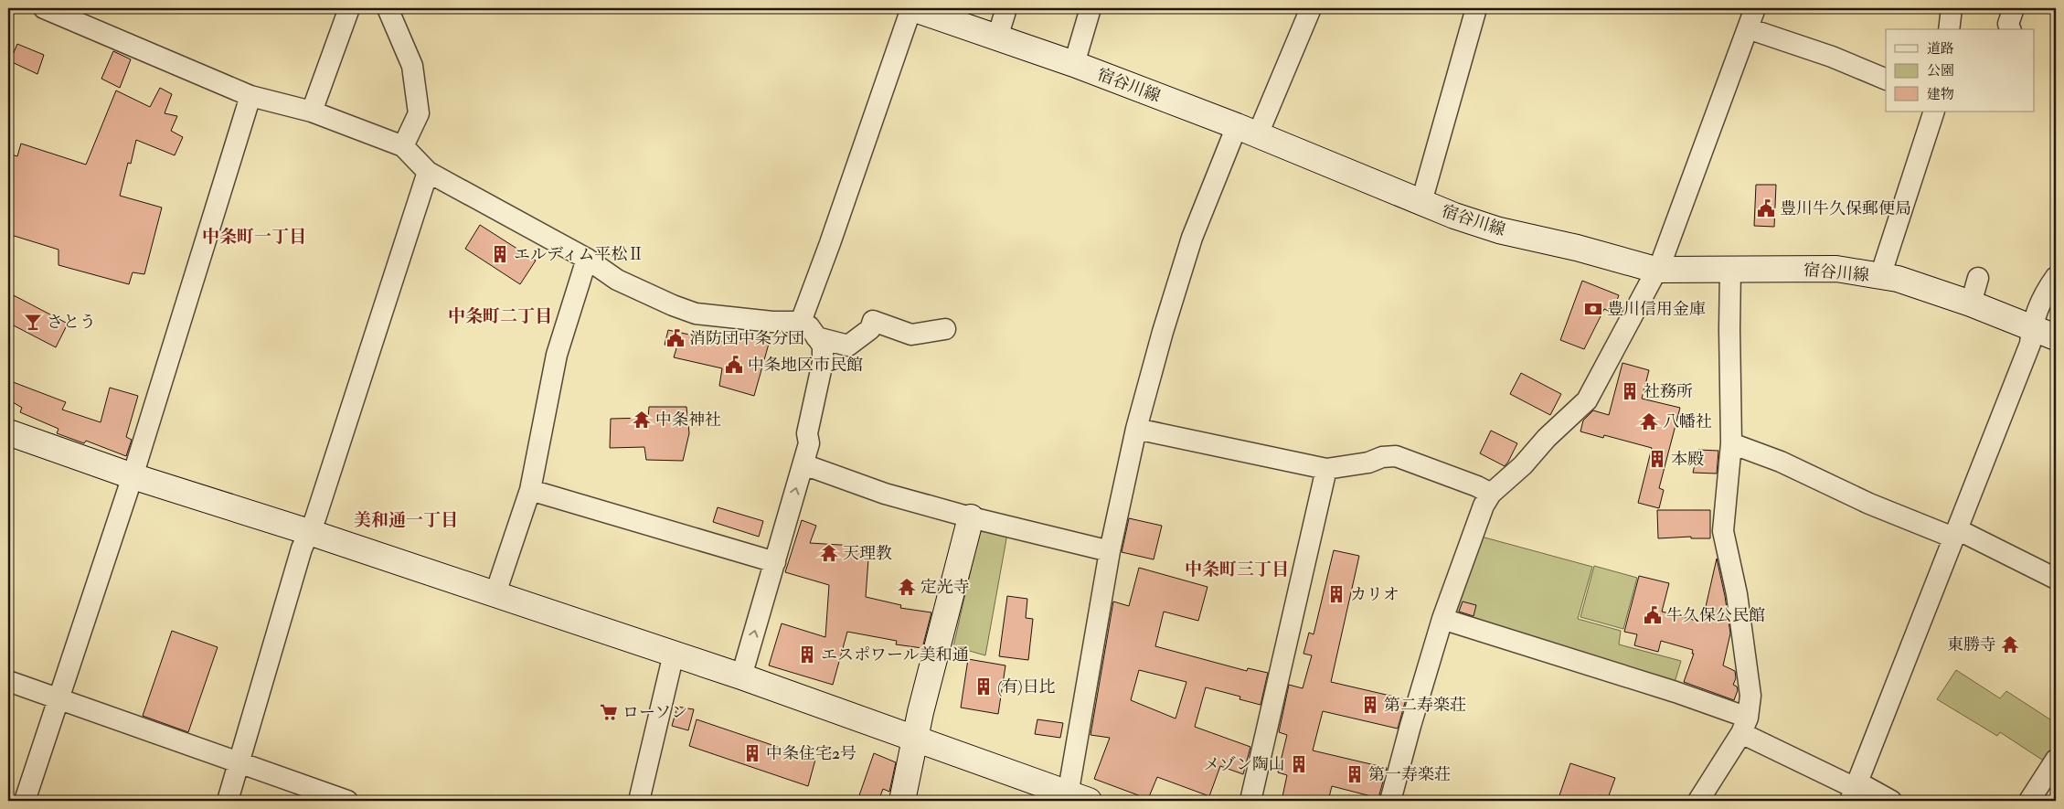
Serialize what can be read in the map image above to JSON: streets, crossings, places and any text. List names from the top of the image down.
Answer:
{
  "streets": {
    "street": ["宿谷川線"]
  },
  "districts": [
    "中条町一丁目",
    "中条町二丁目",
    "美和通一丁目",
    "中条町三丁目"
  ],
  "places": {
    "public building": [
      "豊川牛久保郵便局",
      "消防団中条分団",
      "中条地区市民館",
      "牛久保公民館"
    ],
    "building": [
      "エルディム平松Ⅱ",
      "社務所",
      "本殿",
      "カリオ",
      "エスポワール美和通",
      "(有)日比",
      "第二寿楽荘",
      "中条住宅2号",
      "メゾン陶山",
      "第一寿楽荘"
    ],
    "bank": ["豊川信用金庫"],
    "bar": ["さとう"],
    "temple": [
      "中条神社",
      "八幡社",
      "天理教",
      "定光寺",
      "東勝寺"
    ],
    "supermarket": ["ローソン"]
  },
  "legend": ["道路", "公園", "建物"]
}
